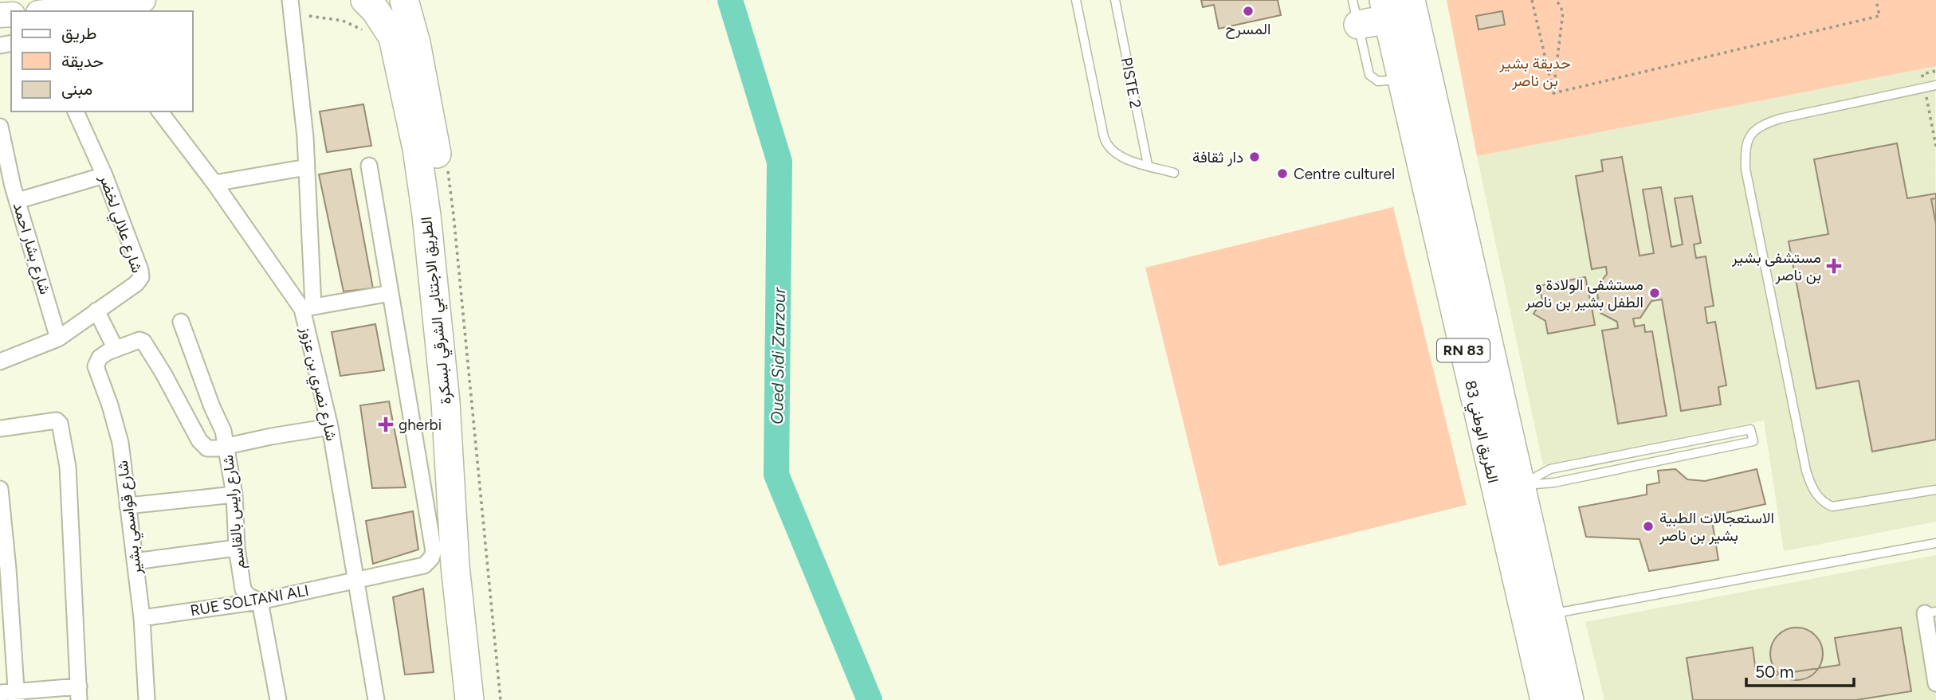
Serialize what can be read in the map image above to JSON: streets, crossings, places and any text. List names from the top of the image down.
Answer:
{
  "streets": {
    "highway": ["الطريق الاجتنابي الشرقي لبسكرة", "RN 83", "الطريق الوطني 83"],
    "street": [
      "شارع علالي لخضر",
      "شارع بشار احمد",
      "شارع نصري بن عزوز",
      "شارع رايس بالقاسم",
      "شارع قواسمي بشير",
      "RUE SOLTANI ALI"
    ],
    "lane": ["PISTE 2"]
  },
  "crossings": [
    ["شارع علالي لخضر", "شارع بشار احمد"],
    ["شارع نصري بن عزوز", "شارع قواسمي بشير"],
    ["شارع نصري بن عزوز", "RUE SOLTANI ALI"],
    ["شارع رايس بالقاسم", "شارع قواسمي بشير"],
    ["شارع رايس بالقاسم", "RUE SOLTANI ALI"],
    ["شارع قواسمي بشير", "RUE SOLTANI ALI"]
  ],
  "water": ["Oued Sidi Zarzour"],
  "parks": ["حديقة بشير بن ناصر"],
  "places": {
    "other": [
      "المسرح",
      "دار ثقافة",
      "Centre culturel",
      "مستشفى الولادة و الطفل بشير بن ناصر",
      "الاستعجالات الطبية بشير بن ناصر"
    ],
    "health": ["مستشفى بشير بن ناصر", "gherbi"]
  },
  "legend": ["طريق", "حديقة", "مبنى"],
  "scale_bar": "50 m"
}
